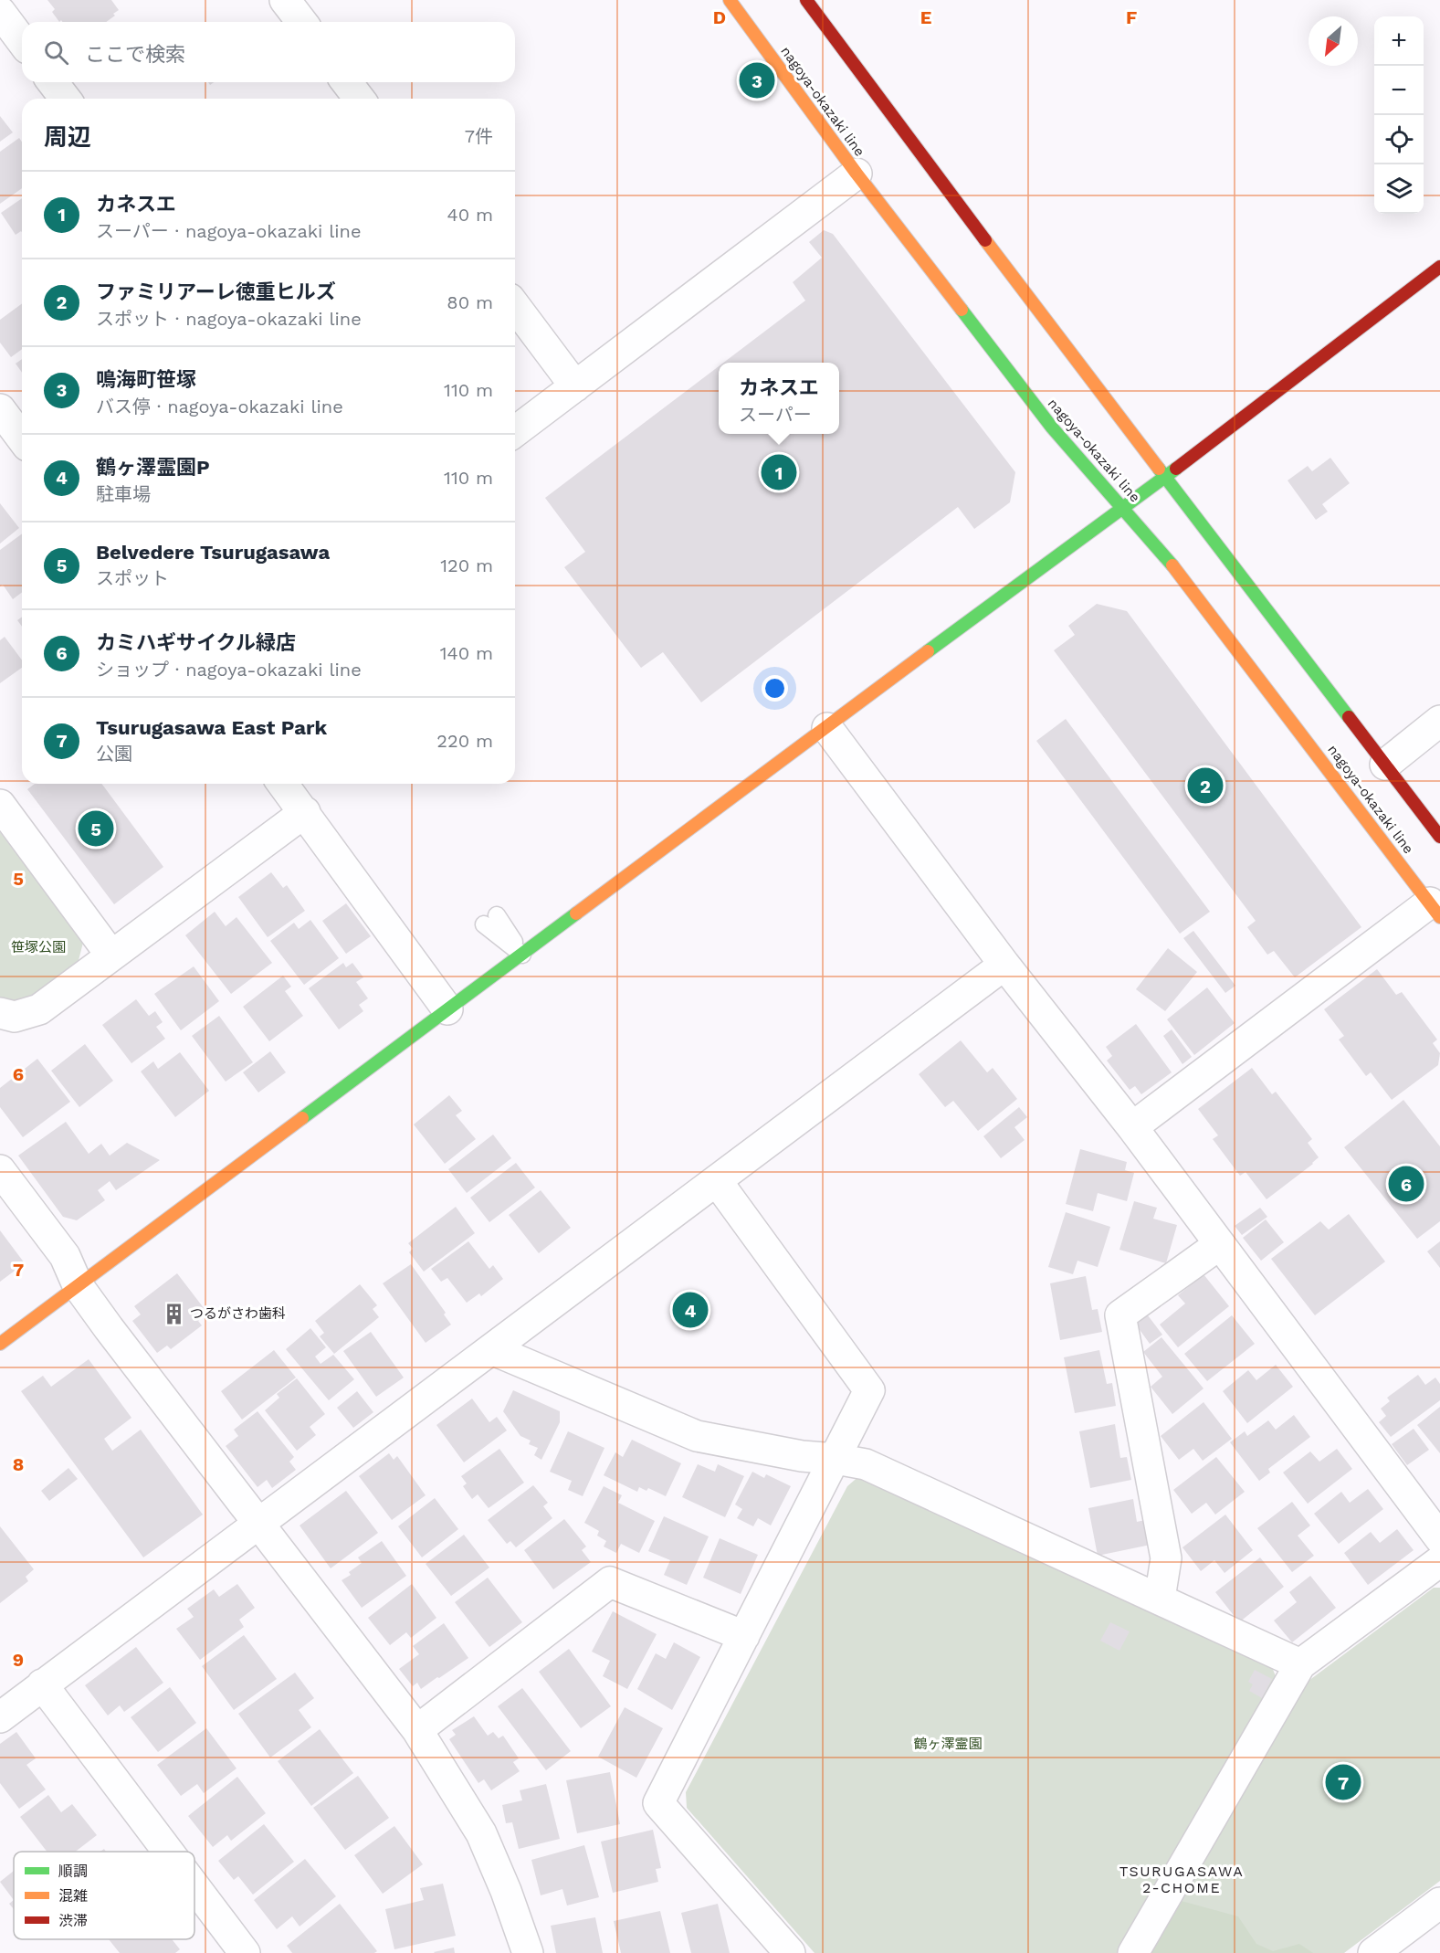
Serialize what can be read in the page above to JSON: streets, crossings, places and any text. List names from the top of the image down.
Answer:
{
  "streets": {
    "main road": ["nagoya-okazaki line"]
  },
  "districts": ["TSURUGASAWA 2-CHOME"],
  "parks": ["笹塚公園", "鶴ヶ澤霊園"],
  "places": {
    "building": ["つるがさわ歯科"]
  },
  "legend": ["順調", "混雑", "渋滞"],
  "north": "bottom left",
  "page": {
    "map_buttons": ["+", "−"],
    "search": "ここで検索",
    "pins": [
      "3",
      "1",
      "2",
      "5",
      "6",
      "4",
      "7"
    ],
    "heading": ["周辺", "7件"],
    "list": [
      {
        "mark": "1",
        "name": "カネスエ",
        "note": "スーパー · nagoya-okazaki line",
        "value": "40 m"
      },
      {
        "mark": "2",
        "name": "ファミリアーレ徳重ヒルズ",
        "note": "スポット · nagoya-okazaki line",
        "value": "80 m"
      },
      {
        "mark": "3",
        "name": "鳴海町笹塚",
        "note": "バス停 · nagoya-okazaki line",
        "value": "110 m"
      },
      {
        "mark": "4",
        "name": "鶴ヶ澤霊園P",
        "note": "駐車場",
        "value": "110 m"
      },
      {
        "mark": "5",
        "name": "Belvedere Tsurugasawa",
        "note": "スポット",
        "value": "120 m"
      },
      {
        "mark": "6",
        "name": "カミハギサイクル緑店",
        "note": "ショップ · nagoya-okazaki line",
        "value": "140 m"
      },
      {
        "mark": "7",
        "name": "Tsurugasawa East Park",
        "note": "公園",
        "value": "220 m"
      }
    ],
    "popup": ["カネスエ", "スーパー"]
  },
  "grid": {
    "columns": ["D", "E", "F"],
    "rows": [
      "5",
      "6",
      "7",
      "8",
      "9"
    ]
  }
}
